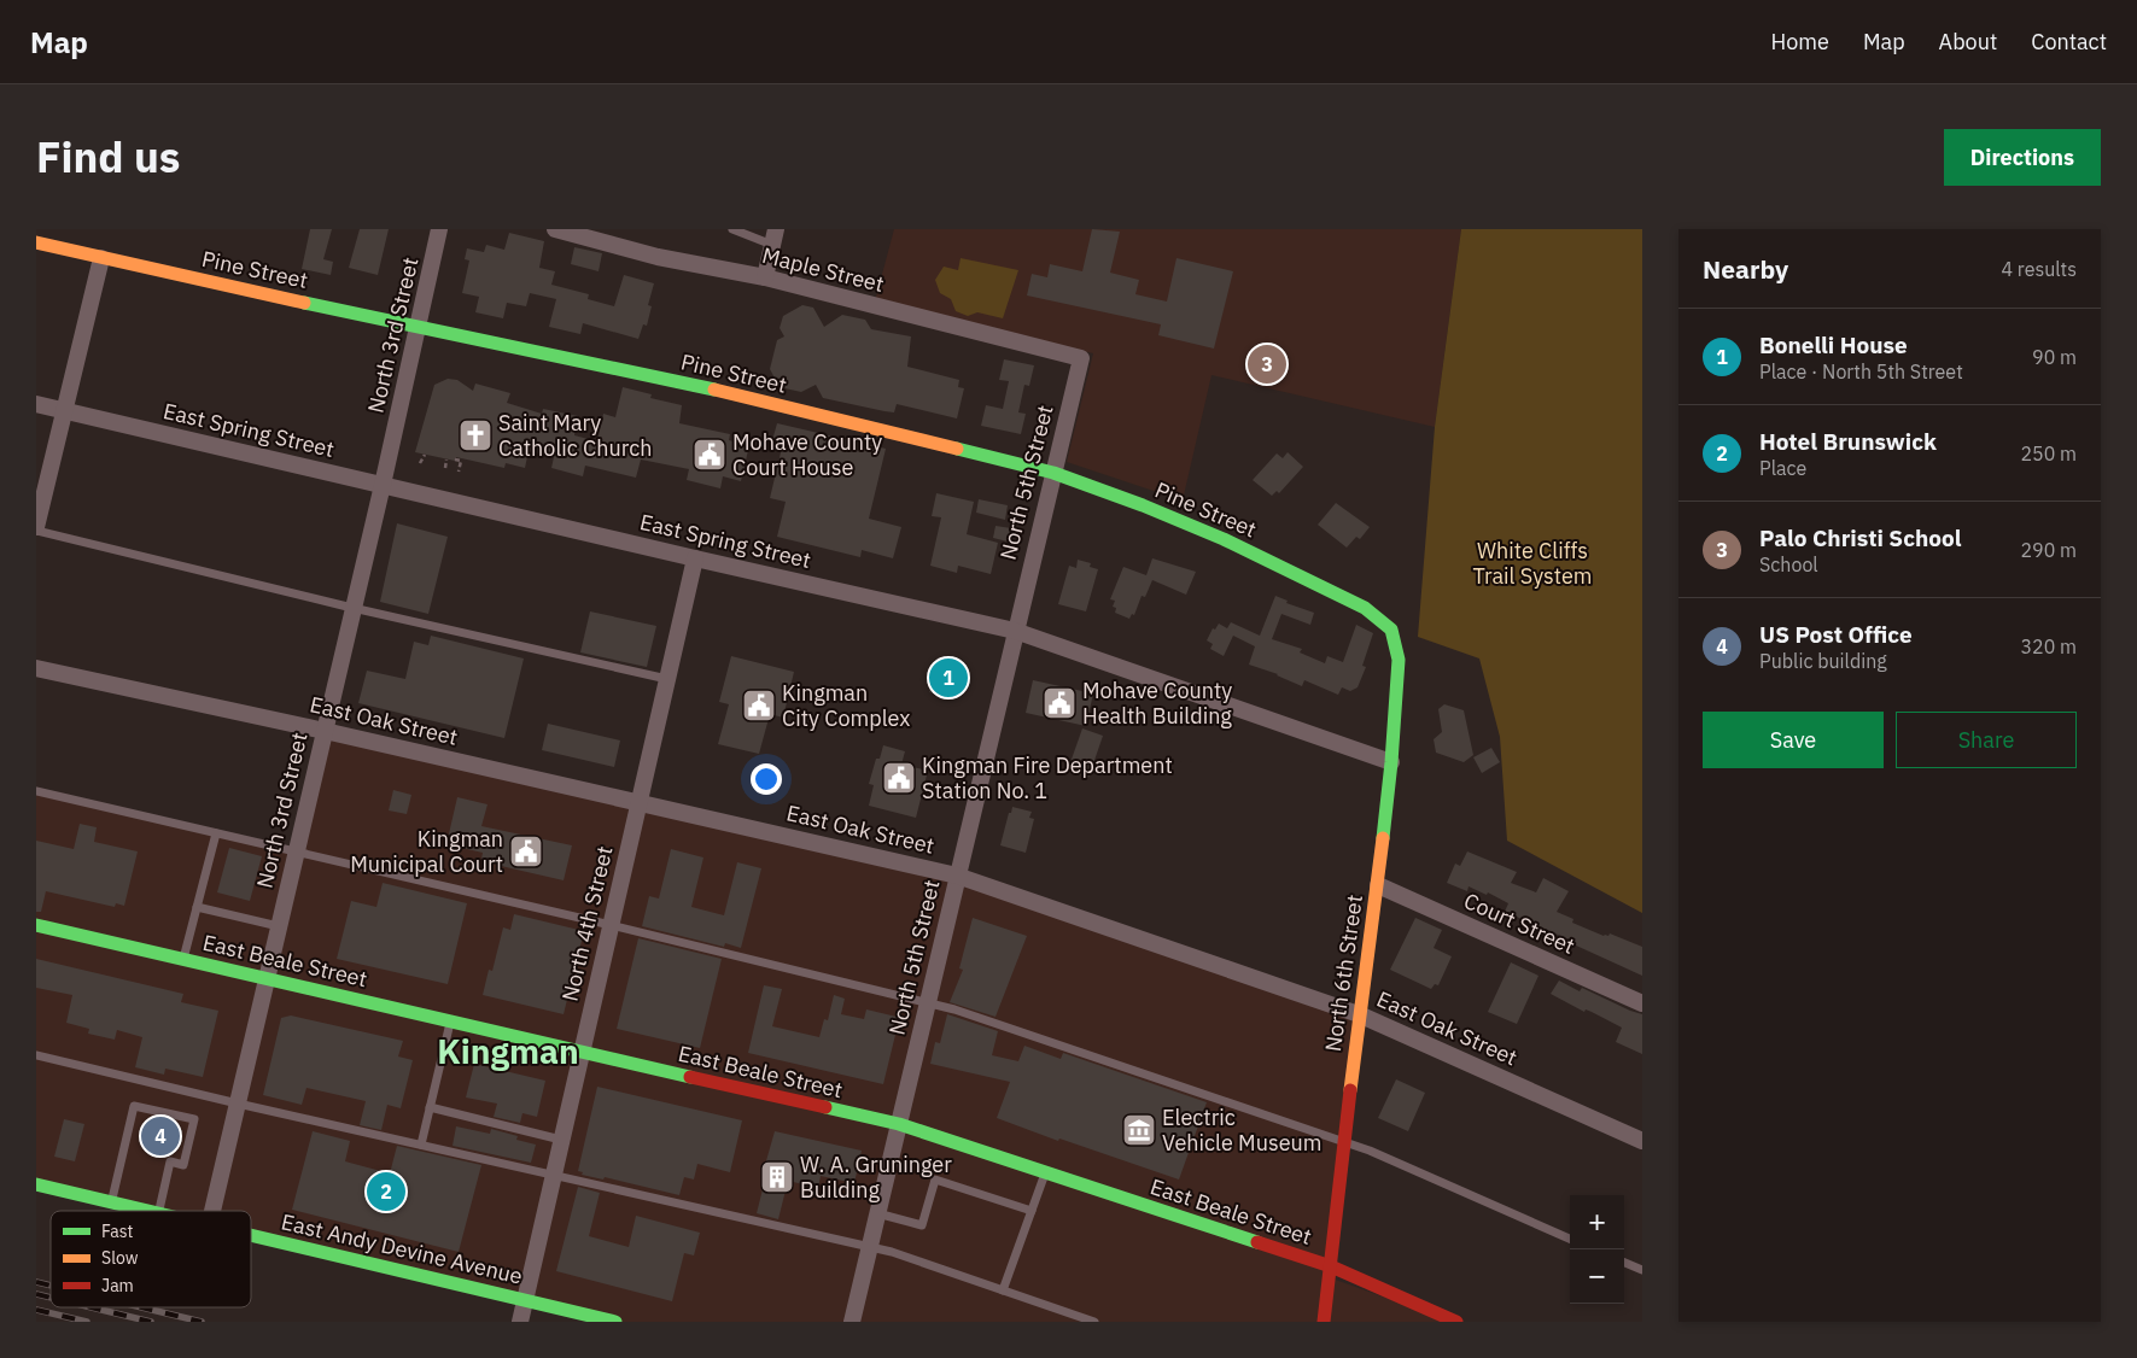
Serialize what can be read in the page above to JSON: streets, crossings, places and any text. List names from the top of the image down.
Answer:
{
  "streets": {
    "street": [
      "Pine Street",
      "Maple Street",
      "North 3rd Street",
      "East Spring Street",
      "North 5th Street",
      "East Oak Street",
      "North 4th Street",
      "Court Street",
      "East Beale Street",
      "North 6th Street",
      "East Andy Devine Avenue"
    ]
  },
  "crossings": [
    ["Pine Street", "North 3rd Street"],
    ["Pine Street", "North 5th Street"],
    ["Pine Street", "North 6th Street"],
    ["Maple Street", "North 5th Street"],
    ["North 3rd Street", "East Spring Street"],
    ["North 3rd Street", "East Oak Street"],
    ["North 3rd Street", "East Beale Street"],
    ["East Spring Street", "North 5th Street"],
    ["East Spring Street", "North 4th Street"],
    ["East Spring Street", "North 6th Street"],
    ["North 5th Street", "East Oak Street"],
    ["North 5th Street", "East Beale Street"],
    ["East Oak Street", "North 4th Street"],
    ["East Oak Street", "North 6th Street"],
    ["North 4th Street", "East Beale Street"],
    ["North 4th Street", "East Andy Devine Avenue"],
    ["Court Street", "North 6th Street"],
    ["East Beale Street", "North 6th Street"]
  ],
  "districts": ["Kingman"],
  "parks": ["White Cliffs Trail System"],
  "places": {
    "church": ["Saint Mary Catholic Church"],
    "public building": [
      "Mohave County Court House",
      "Mohave County Health Building",
      "Kingman City Complex",
      "Kingman Fire Department Station No. 1",
      "Kingman Municipal Court"
    ],
    "museum": ["Electric Vehicle Museum"],
    "building": ["W. A. Gruninger Building"]
  },
  "legend": ["Fast", "Slow", "Jam"],
  "page": {
    "header": "Map",
    "nav": [
      "Home",
      "Map",
      "About",
      "Contact"
    ],
    "title": "Find us",
    "buttons": [
      "Directions",
      ["Save", "Share"]
    ],
    "heading": ["Nearby", "4 results"],
    "list": [
      {
        "mark": "1",
        "name": "Bonelli House",
        "note": "Place · North 5th Street",
        "value": "90 m"
      },
      {
        "mark": "2",
        "name": "Hotel Brunswick",
        "note": "Place",
        "value": "250 m"
      },
      {
        "mark": "3",
        "name": "Palo Christi School",
        "note": "School",
        "value": "290 m"
      },
      {
        "mark": "4",
        "name": "US Post Office",
        "note": "Public building",
        "value": "320 m"
      }
    ],
    "pins": [
      "3",
      "1",
      "4",
      "2"
    ],
    "map_buttons": ["+", "−"]
  }
}
